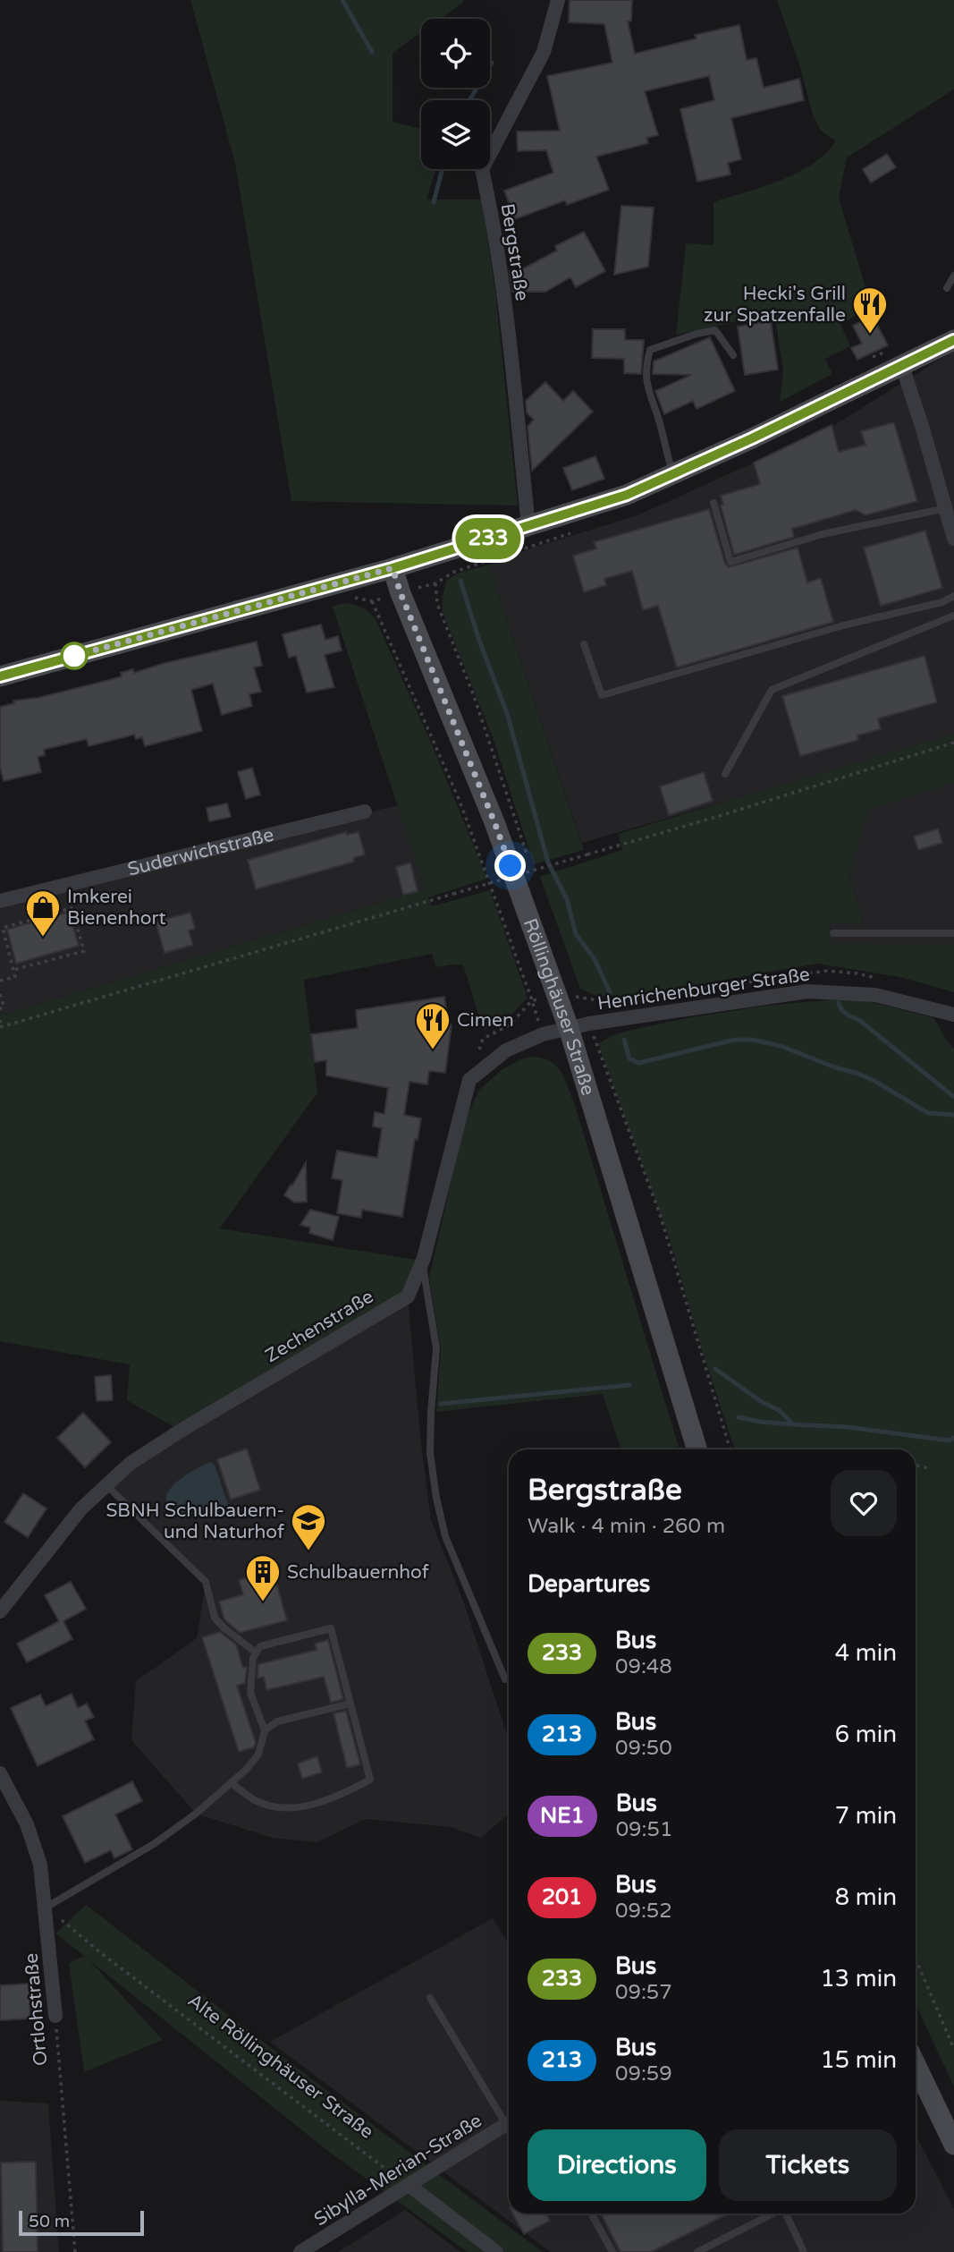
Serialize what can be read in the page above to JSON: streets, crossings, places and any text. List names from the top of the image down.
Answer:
{
  "streets": {
    "main road": ["Röllinghäuser Straße"],
    "street": [
      "Bergstraße",
      "Suderwichstraße",
      "Henrichenburger Straße",
      "Zechenstraße",
      "Ortlohstraße",
      "Sibylla-Merian-Straße"
    ],
    "path": ["Alte Röllinghäuser Straße"]
  },
  "crossings": [
    ["Henrichenburger Straße", "Röllinghäuser Straße"],
    ["Ortlohstraße", "Alte Röllinghäuser Straße"],
    ["Alte Röllinghäuser Straße", "Sibylla-Merian-Straße"]
  ],
  "places": {
    "restaurant": ["Hecki's Grill zur Spatzenfalle", "Cimen"],
    "shop": ["Imkerei Bienenhort"],
    "school or university": ["SBNH Schulbauern- und Naturhof"],
    "building": ["Schulbauernhof"]
  },
  "lines": ["bus line 233"],
  "scale_bar": "50 m",
  "page": {
    "on_map": "233",
    "heading": [
      ["Bergstraße", "Walk · 4 min · 260 m"],
      "Departures"
    ],
    "list": [
      {
        "mark": "233",
        "name": "Bus",
        "note": "09:48",
        "value": "4 min"
      },
      {
        "mark": "213",
        "name": "Bus",
        "note": "09:50",
        "value": "6 min"
      },
      {
        "mark": "NE1",
        "name": "Bus",
        "note": "09:51",
        "value": "7 min"
      },
      {
        "mark": "201",
        "name": "Bus",
        "note": "09:52",
        "value": "8 min"
      },
      {
        "mark": "233",
        "name": "Bus",
        "note": "09:57",
        "value": "13 min"
      },
      {
        "mark": "213",
        "name": "Bus",
        "note": "09:59",
        "value": "15 min"
      }
    ],
    "buttons": ["Directions", "Tickets"],
    "scale": "50 m"
  }
}
